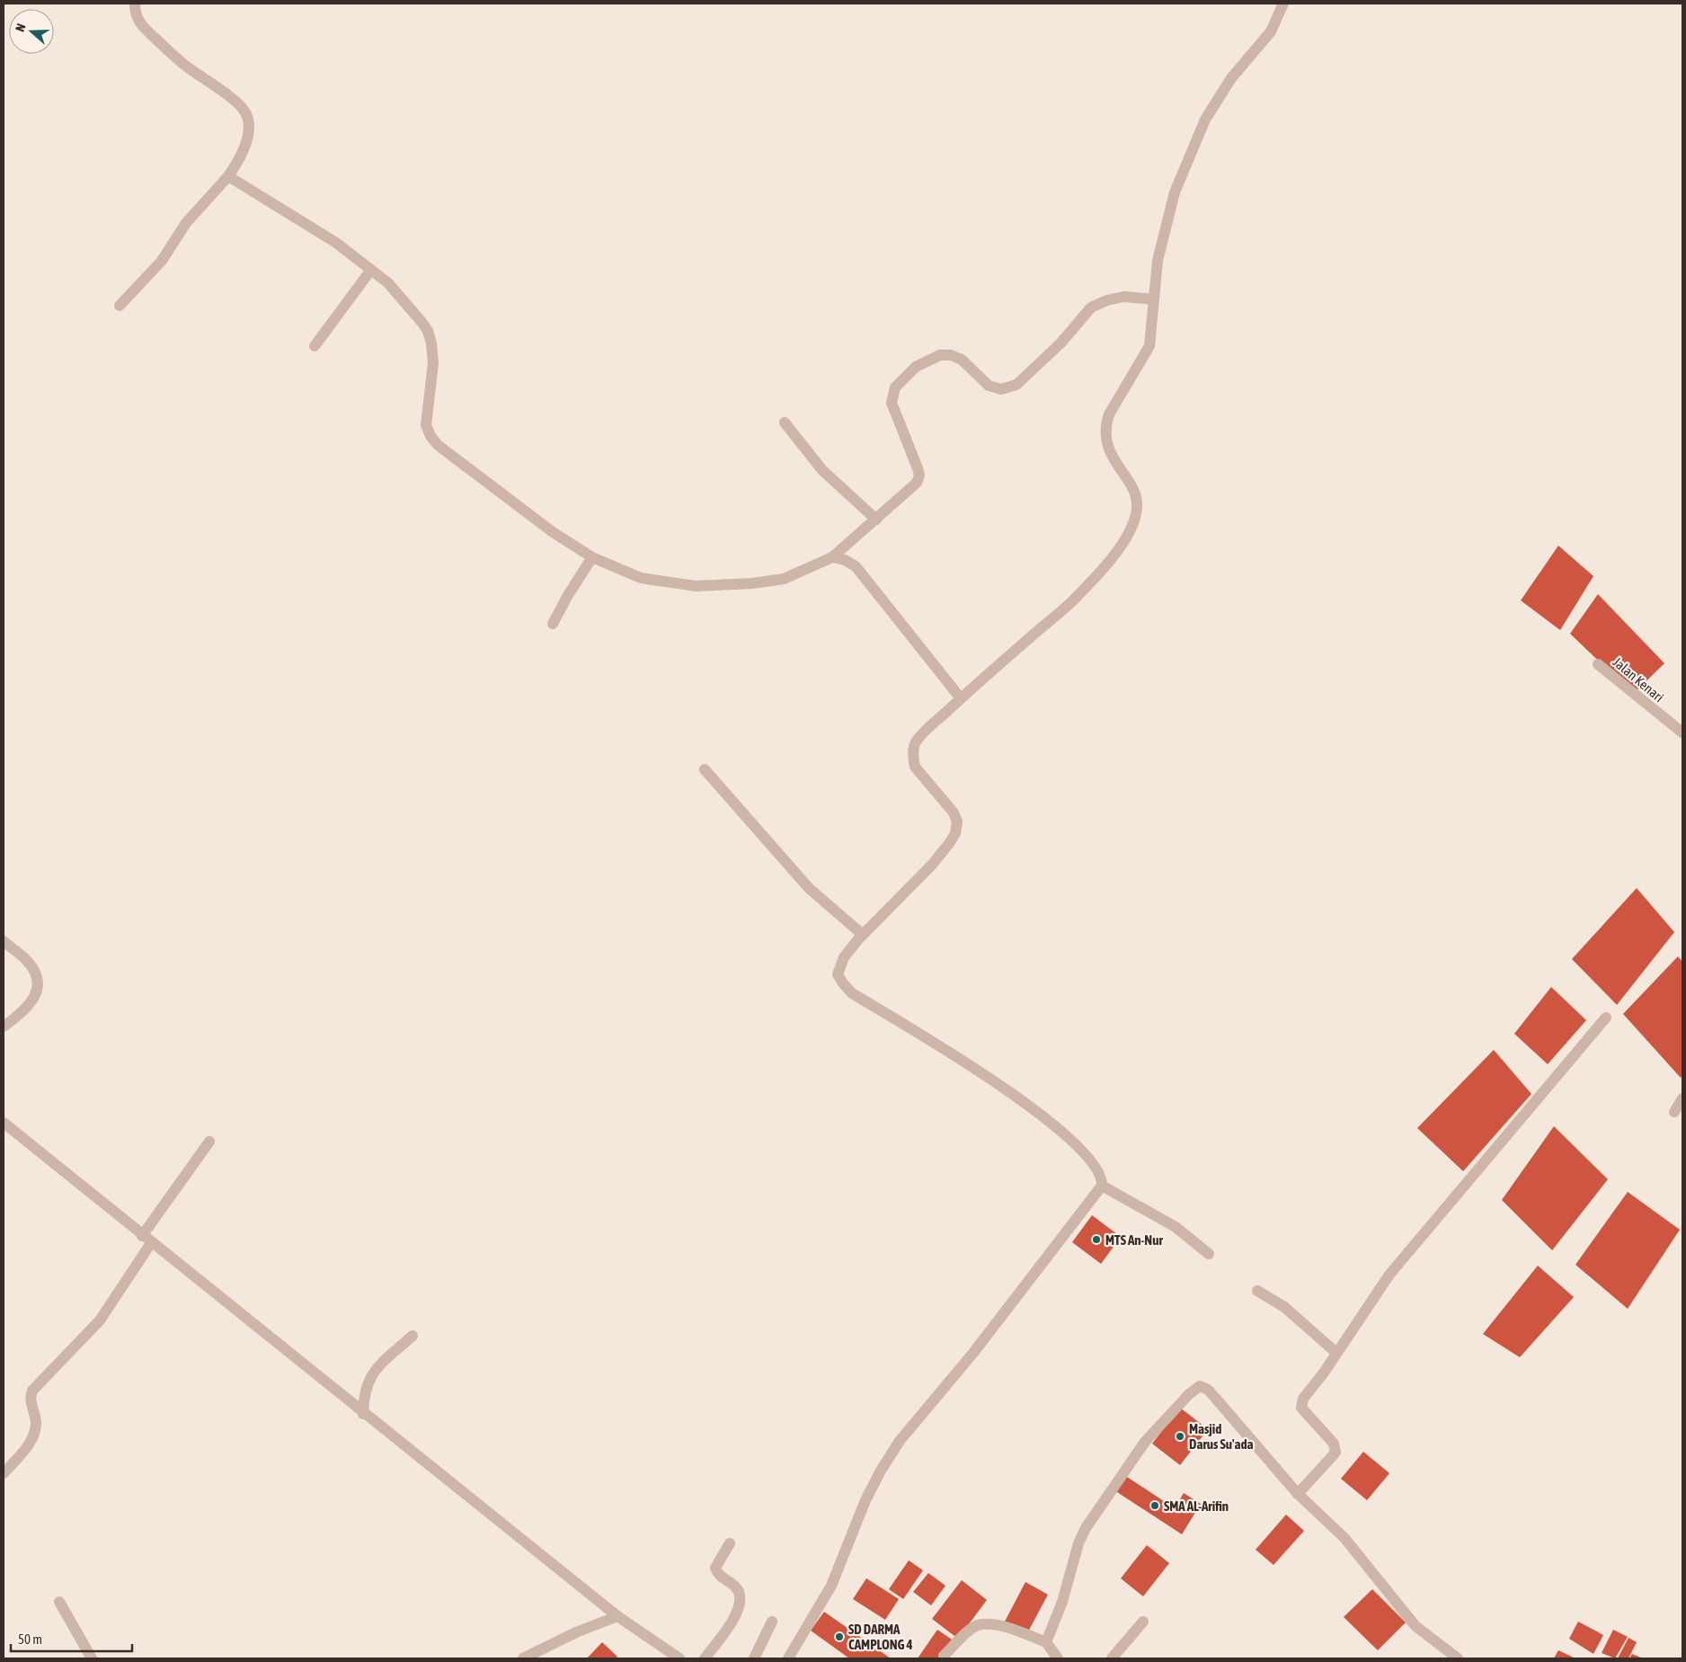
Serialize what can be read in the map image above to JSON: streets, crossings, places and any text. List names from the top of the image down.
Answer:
{
  "streets": {
    "street": ["Jalan Kenari"]
  },
  "places": [
    "MTS An-Nur",
    "Masjid Darus Su'ada",
    "SMA AL-Arifin",
    "SD DARMA CAMPLONG 4"
  ],
  "scale_bar": "50 m",
  "north": "left"
}
